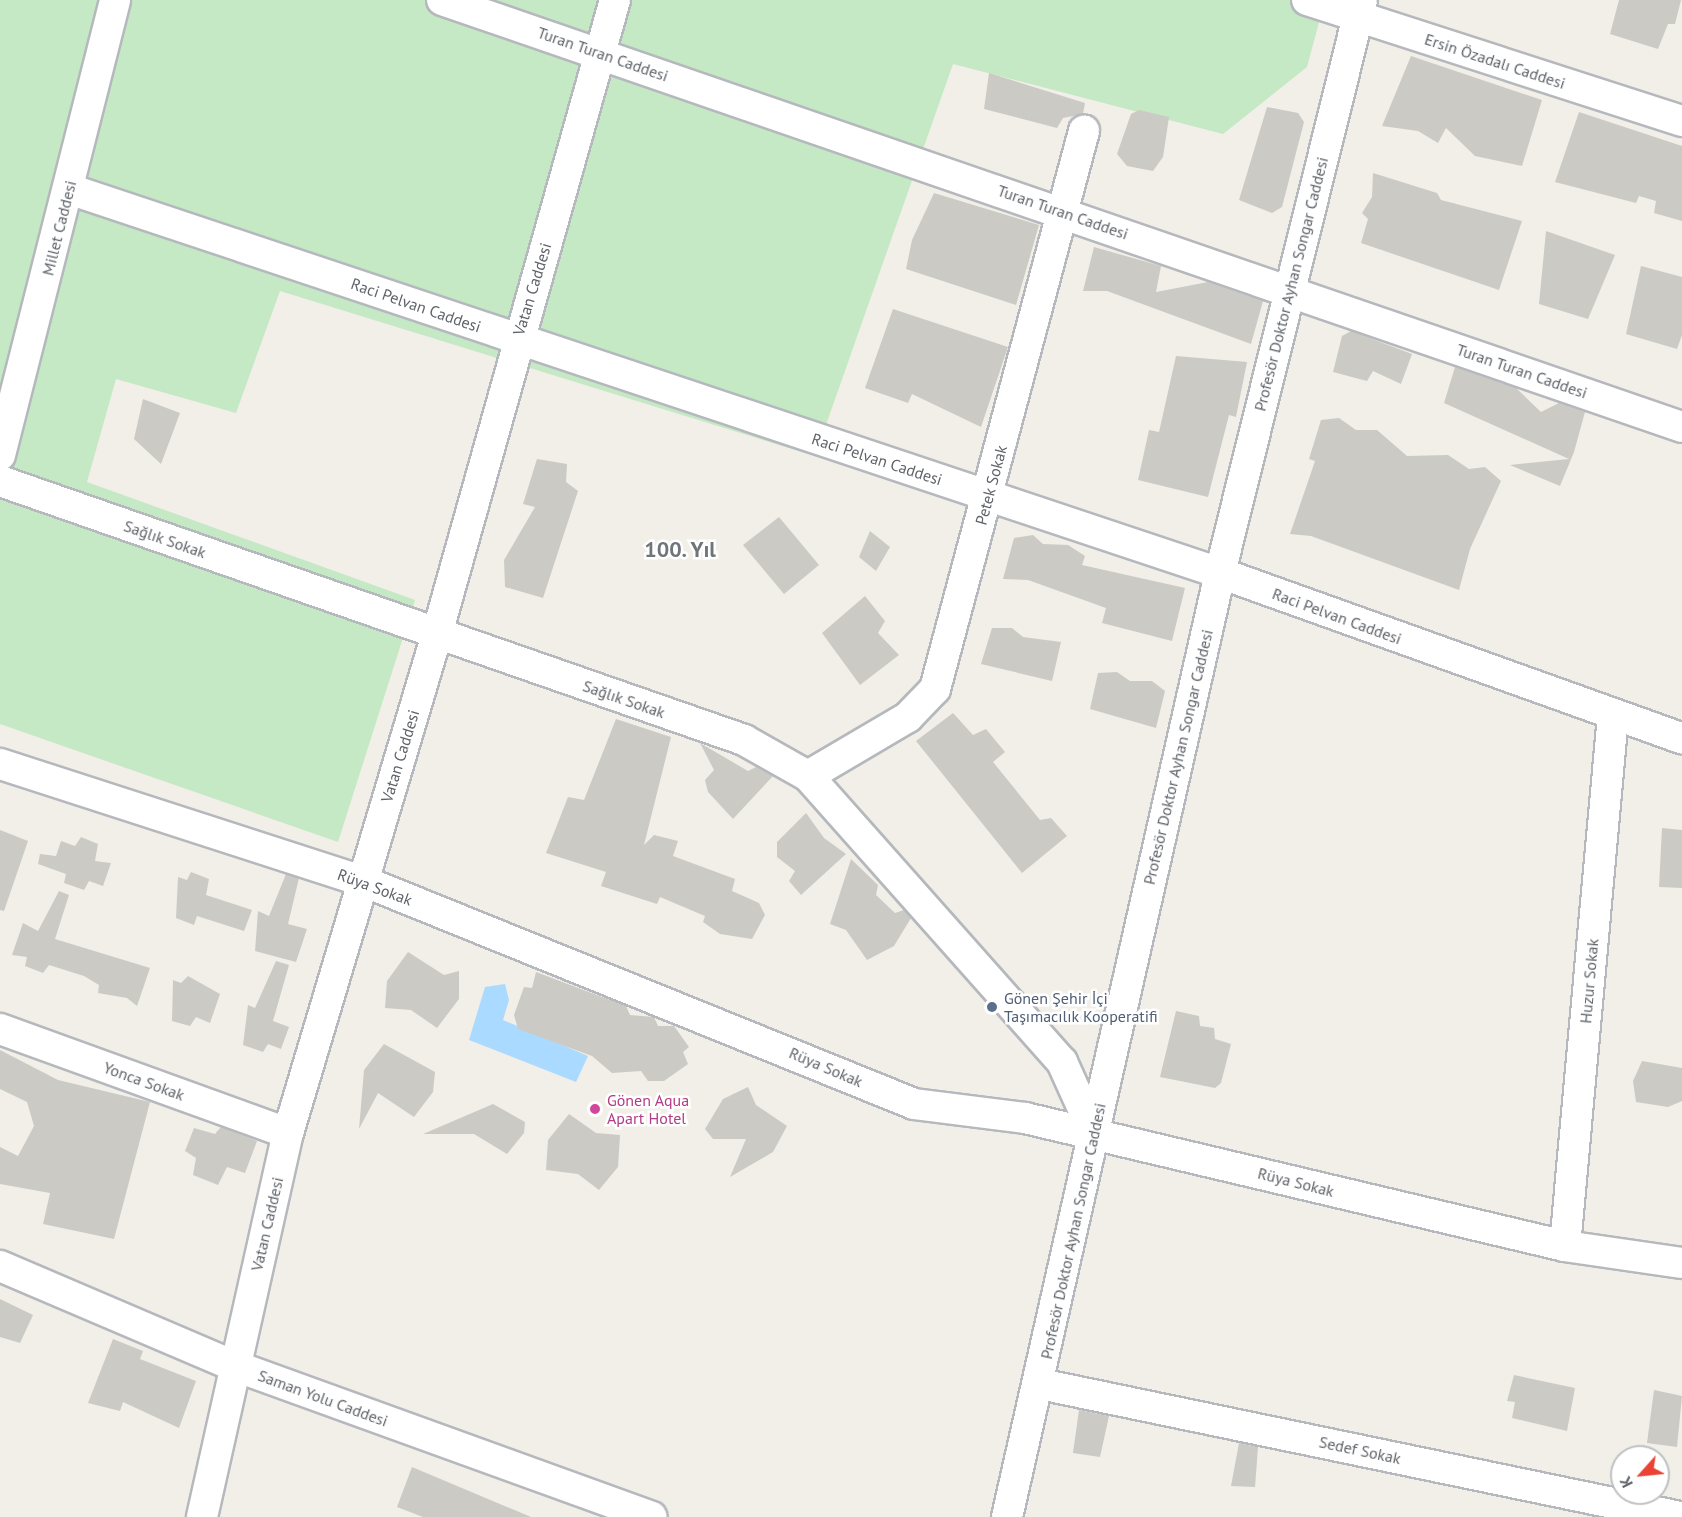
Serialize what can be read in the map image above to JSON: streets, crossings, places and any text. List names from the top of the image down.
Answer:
{
  "streets": {
    "street": [
      "Turan Turan Caddesi",
      "Ersin Özadalı Caddesi",
      "Millet Caddesi",
      "Profesör Doktor Ayhan Songar Caddesi",
      "Vatan Caddesi",
      "Raci Pelvan Caddesi",
      "Petek Sokak",
      "Sağlık Sokak",
      "Rüya Sokak",
      "Huzur Sokak",
      "Yonca Sokak",
      "Saman Yolu Caddesi",
      "Sedef Sokak"
    ]
  },
  "crossings": [
    ["Turan Turan Caddesi", "Profesör Doktor Ayhan Songar Caddesi"],
    ["Turan Turan Caddesi", "Vatan Caddesi"],
    ["Turan Turan Caddesi", "Petek Sokak"],
    ["Ersin Özadalı Caddesi", "Profesör Doktor Ayhan Songar Caddesi"],
    ["Millet Caddesi", "Raci Pelvan Caddesi"],
    ["Profesör Doktor Ayhan Songar Caddesi", "Raci Pelvan Caddesi"],
    ["Profesör Doktor Ayhan Songar Caddesi", "Sağlık Sokak"],
    ["Profesör Doktor Ayhan Songar Caddesi", "Rüya Sokak"],
    ["Profesör Doktor Ayhan Songar Caddesi", "Sedef Sokak"],
    ["Vatan Caddesi", "Raci Pelvan Caddesi"],
    ["Vatan Caddesi", "Sağlık Sokak"],
    ["Vatan Caddesi", "Rüya Sokak"],
    ["Vatan Caddesi", "Yonca Sokak"],
    ["Vatan Caddesi", "Saman Yolu Caddesi"],
    ["Raci Pelvan Caddesi", "Petek Sokak"],
    ["Raci Pelvan Caddesi", "Huzur Sokak"],
    ["Petek Sokak", "Sağlık Sokak"],
    ["Sağlık Sokak", "Rüya Sokak"],
    ["Rüya Sokak", "Huzur Sokak"]
  ],
  "districts": ["100. Yıl"],
  "places": ["Gönen Şehir İçi Taşımacılık Kooperatifi", "Gönen Aqua Apart Hotel"],
  "north": "bottom left"
}
